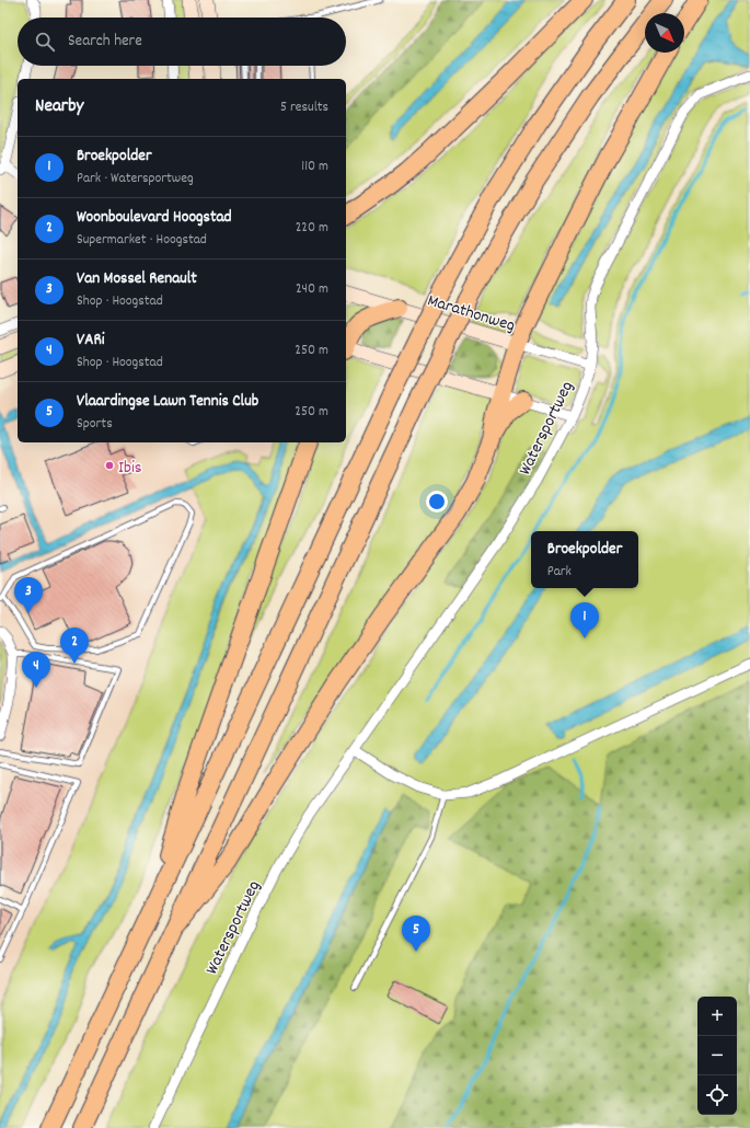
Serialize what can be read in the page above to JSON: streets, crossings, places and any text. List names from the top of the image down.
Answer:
{
  "streets": {
    "main road": ["Marathonweg"],
    "street": ["Watersportweg"]
  },
  "crossings": [
    ["Marathonweg", "Watersportweg"]
  ],
  "places": ["Ibis"],
  "north": "bottom right",
  "page": {
    "search": "Search here",
    "heading": ["Nearby", "5 results"],
    "list": [
      {
        "mark": "1",
        "name": "Broekpolder",
        "note": "Park · Watersportweg",
        "value": "110 m"
      },
      {
        "mark": "2",
        "name": "Woonboulevard Hoogstad",
        "note": "Supermarket · Hoogstad",
        "value": "220 m"
      },
      {
        "mark": "3",
        "name": "Van Mossel Renault",
        "note": "Shop · Hoogstad",
        "value": "240 m"
      },
      {
        "mark": "4",
        "name": "VARi",
        "note": "Shop · Hoogstad",
        "value": "250 m"
      },
      {
        "mark": "5",
        "name": "Vlaardingse Lawn Tennis Club",
        "note": "Sports",
        "value": "250 m"
      }
    ],
    "popup": ["Broekpolder", "Park"],
    "pins": [
      "3",
      "1",
      "2",
      "4",
      "5"
    ],
    "map_buttons": ["+", "−"]
  }
}
